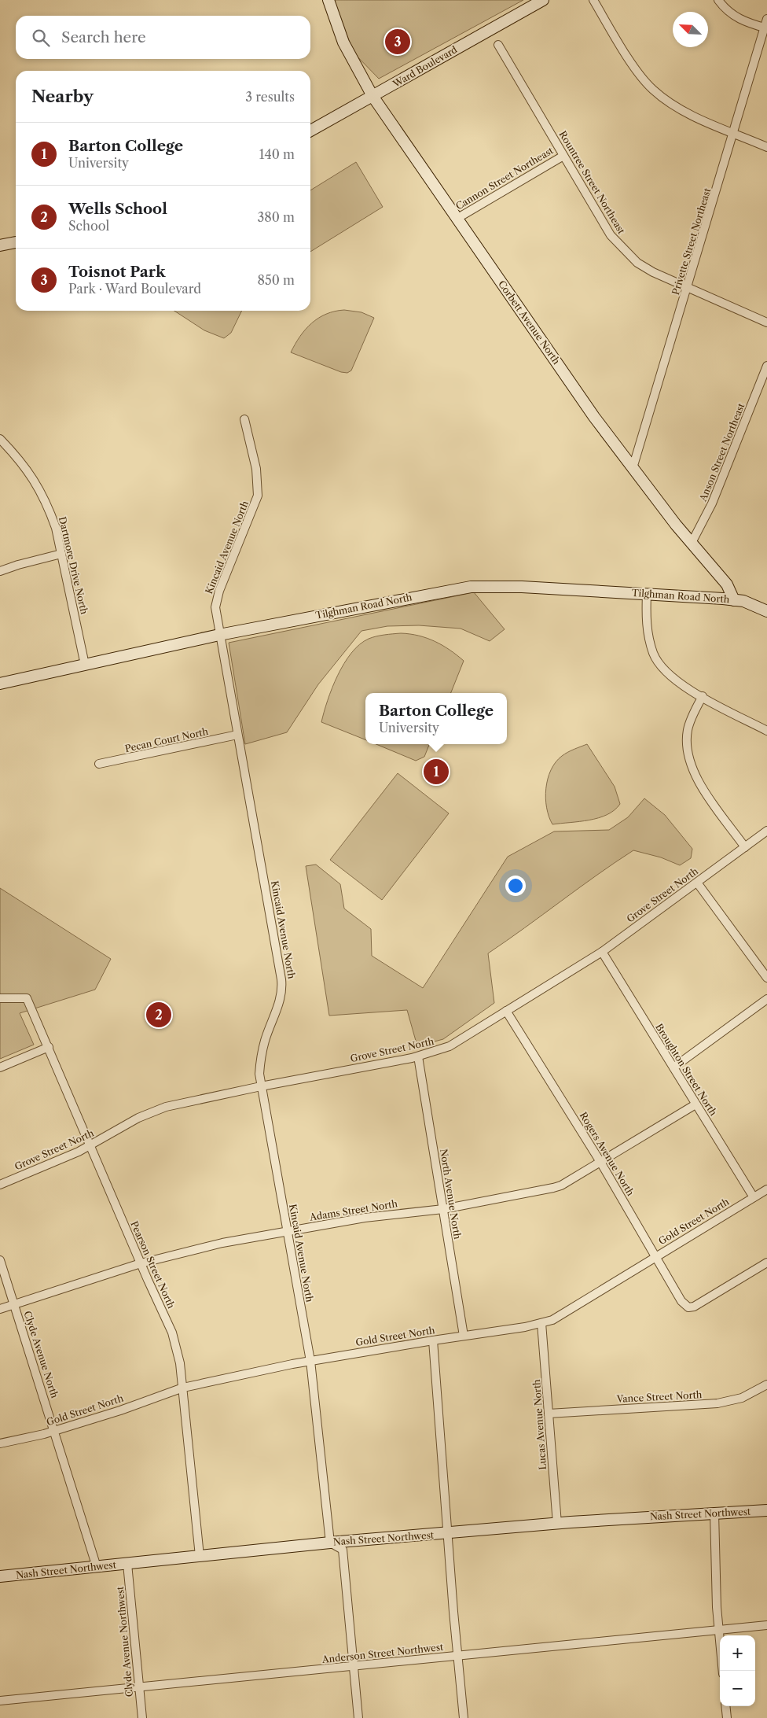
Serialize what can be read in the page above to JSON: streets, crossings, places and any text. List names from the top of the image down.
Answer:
{
  "streets": {
    "street": [
      "Ward Boulevard",
      "Cannon Street Northeast",
      "Rountree Street Northeast",
      "Privette Street Northeast",
      "Corbett Avenue North",
      "Anson Street Northeast",
      "Kincaid Avenue North",
      "Dartmore Drive North",
      "Tilghman Road North",
      "Pecan Court North",
      "Grove Street North",
      "Broughton Street North",
      "Rogers Avenue North",
      "North Avenue North",
      "Adams Street North",
      "Gold Street North",
      "Pearson Street North",
      "Clyde Avenue North",
      "Vance Street North",
      "Lucas Avenue North",
      "Nash Street Northwest",
      "Clyde Avenue Northwest",
      "Anderson Street Northwest"
    ]
  },
  "crossings": [
    ["Ward Boulevard", "Corbett Avenue North"],
    ["Cannon Street Northeast", "Rountree Street Northeast"],
    ["Cannon Street Northeast", "Corbett Avenue North"],
    ["Rountree Street Northeast", "Privette Street Northeast"],
    ["Privette Street Northeast", "Corbett Avenue North"],
    ["Corbett Avenue North", "Anson Street Northeast"],
    ["Corbett Avenue North", "Tilghman Road North"],
    ["Kincaid Avenue North", "Tilghman Road North"],
    ["Kincaid Avenue North", "Pecan Court North"],
    ["Kincaid Avenue North", "Grove Street North"],
    ["Kincaid Avenue North", "Adams Street North"],
    ["Kincaid Avenue North", "Gold Street North"],
    ["Kincaid Avenue North", "Nash Street Northwest"],
    ["Dartmore Drive North", "Tilghman Road North"],
    ["Grove Street North", "Broughton Street North"],
    ["Grove Street North", "Rogers Avenue North"],
    ["Grove Street North", "North Avenue North"],
    ["Grove Street North", "Pearson Street North"],
    ["Broughton Street North", "Adams Street North"],
    ["Broughton Street North", "Gold Street North"],
    ["Rogers Avenue North", "Adams Street North"],
    ["Rogers Avenue North", "Gold Street North"],
    ["North Avenue North", "Adams Street North"],
    ["North Avenue North", "Gold Street North"],
    ["Adams Street North", "Pearson Street North"],
    ["Adams Street North", "Clyde Avenue North"],
    ["Gold Street North", "Pearson Street North"],
    ["Gold Street North", "Clyde Avenue North"],
    ["Gold Street North", "Lucas Avenue North"],
    ["Pearson Street North", "Nash Street Northwest"],
    ["Clyde Avenue North", "Nash Street Northwest"],
    ["Vance Street North", "Lucas Avenue North"],
    ["Lucas Avenue North", "Nash Street Northwest"],
    ["Nash Street Northwest", "Clyde Avenue Northwest"],
    ["Clyde Avenue Northwest", "Anderson Street Northwest"]
  ],
  "north": "top left",
  "page": {
    "search": "Search here",
    "pins": ["3", "1", "2"],
    "heading": ["Nearby", "3 results"],
    "list": [
      {
        "mark": "1",
        "name": "Barton College",
        "note": "University",
        "value": "140 m"
      },
      {
        "mark": "2",
        "name": "Wells School",
        "note": "School",
        "value": "380 m"
      },
      {
        "mark": "3",
        "name": "Toisnot Park",
        "note": "Park · Ward Boulevard",
        "value": "850 m"
      }
    ],
    "popup": ["Barton College", "University"],
    "map_buttons": ["+", "−"]
  }
}
